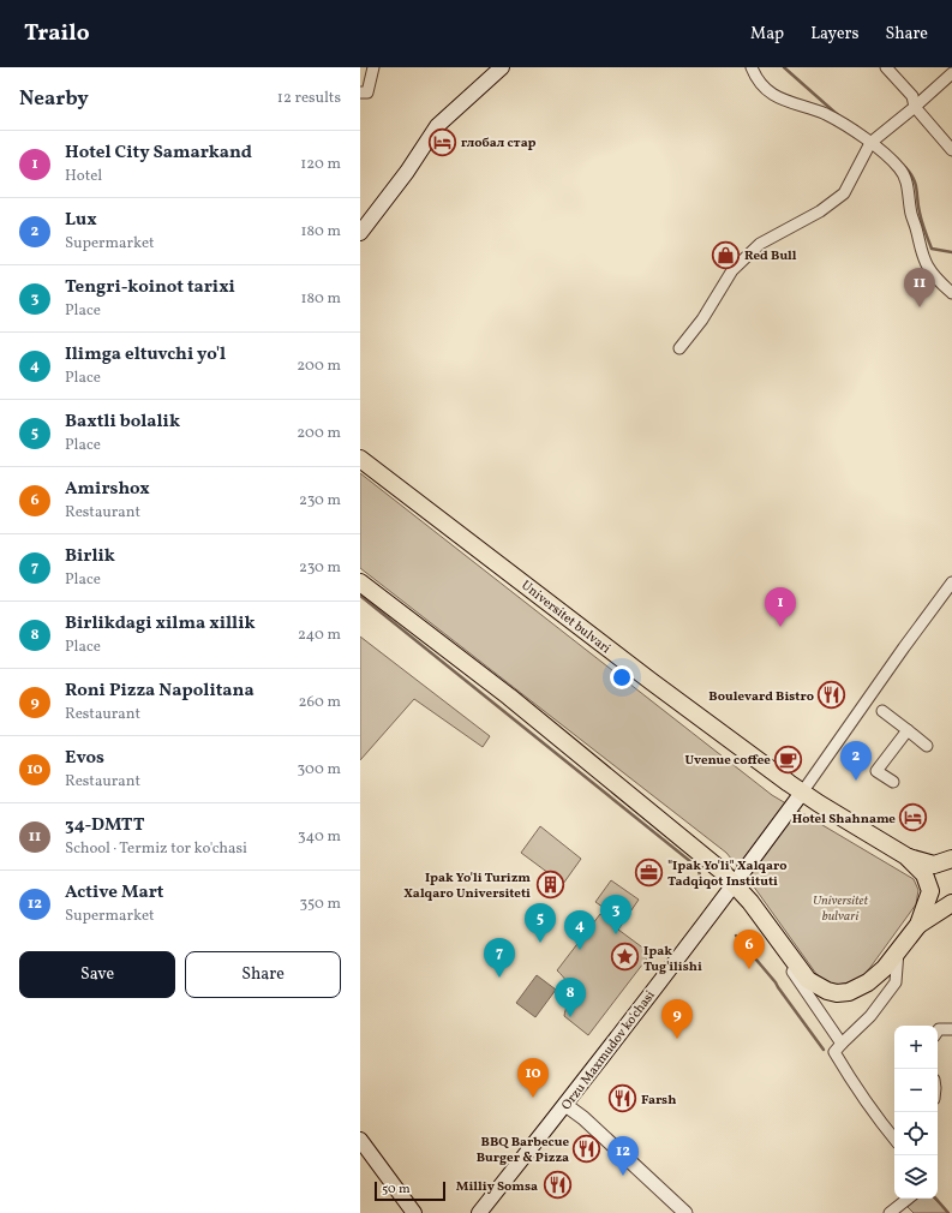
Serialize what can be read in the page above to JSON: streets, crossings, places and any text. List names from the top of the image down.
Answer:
{
  "streets": {
    "main road": ["Universitet bulvari", "Orzu Maxmudov ko'chasi"]
  },
  "crossings": [
    ["Universitet bulvari", "Orzu Maxmudov ko'chasi"]
  ],
  "parks": ["Universitet bulvari"],
  "places": {
    "hotel": ["глобал стар", "Hotel Shahname"],
    "shop": ["Red Bull"],
    "restaurant": [
      "Boulevard Bistro",
      "Farsh",
      "BBQ Barbecue Burger & Pizza",
      "Milliy Somsa"
    ],
    "cafe": ["Uvenue coffee"],
    "office": ["\"Ipak Yo'li\" Xalqaro Tadqiqot Instituti"],
    "building": ["Ipak Yo'li Turizm Xalqaro Universiteti"],
    "place": ["Ipak Tug'ilishi"]
  },
  "scale_bar": "50 m",
  "page": {
    "header": "Trailo",
    "nav": ["Map", "Layers", "Share"],
    "heading": ["Nearby", "12 results"],
    "list": [
      {
        "mark": "1",
        "name": "Hotel City Samarkand",
        "note": "Hotel",
        "value": "120 m"
      },
      {
        "mark": "2",
        "name": "Lux",
        "note": "Supermarket",
        "value": "180 m"
      },
      {
        "mark": "3",
        "name": "Tengri-koinot tarixi",
        "note": "Place",
        "value": "180 m"
      },
      {
        "mark": "4",
        "name": "Ilimga eltuvchi yo'l",
        "note": "Place",
        "value": "200 m"
      },
      {
        "mark": "5",
        "name": "Baxtli bolalik",
        "note": "Place",
        "value": "200 m"
      },
      {
        "mark": "6",
        "name": "Amirshox",
        "note": "Restaurant",
        "value": "230 m"
      },
      {
        "mark": "7",
        "name": "Birlik",
        "note": "Place",
        "value": "230 m"
      },
      {
        "mark": "8",
        "name": "Birlikdagi xilma xillik",
        "note": "Place",
        "value": "240 m"
      },
      {
        "mark": "9",
        "name": "Roni Pizza Napolitana",
        "note": "Restaurant",
        "value": "260 m"
      },
      {
        "mark": "10",
        "name": "Evos",
        "note": "Restaurant",
        "value": "300 m"
      },
      {
        "mark": "11",
        "name": "34-DMTT",
        "note": "School · Termiz tor ko'chasi",
        "value": "340 m"
      },
      {
        "mark": "12",
        "name": "Active Mart",
        "note": "Supermarket",
        "value": "350 m"
      }
    ],
    "pins": [
      "11",
      "1",
      "2",
      "3",
      "5",
      "4",
      "6",
      "7",
      "8",
      "9",
      "10",
      "12"
    ],
    "buttons": ["Save", "Share"],
    "map_buttons": ["+", "−"],
    "scale": "50 m"
  }
}
